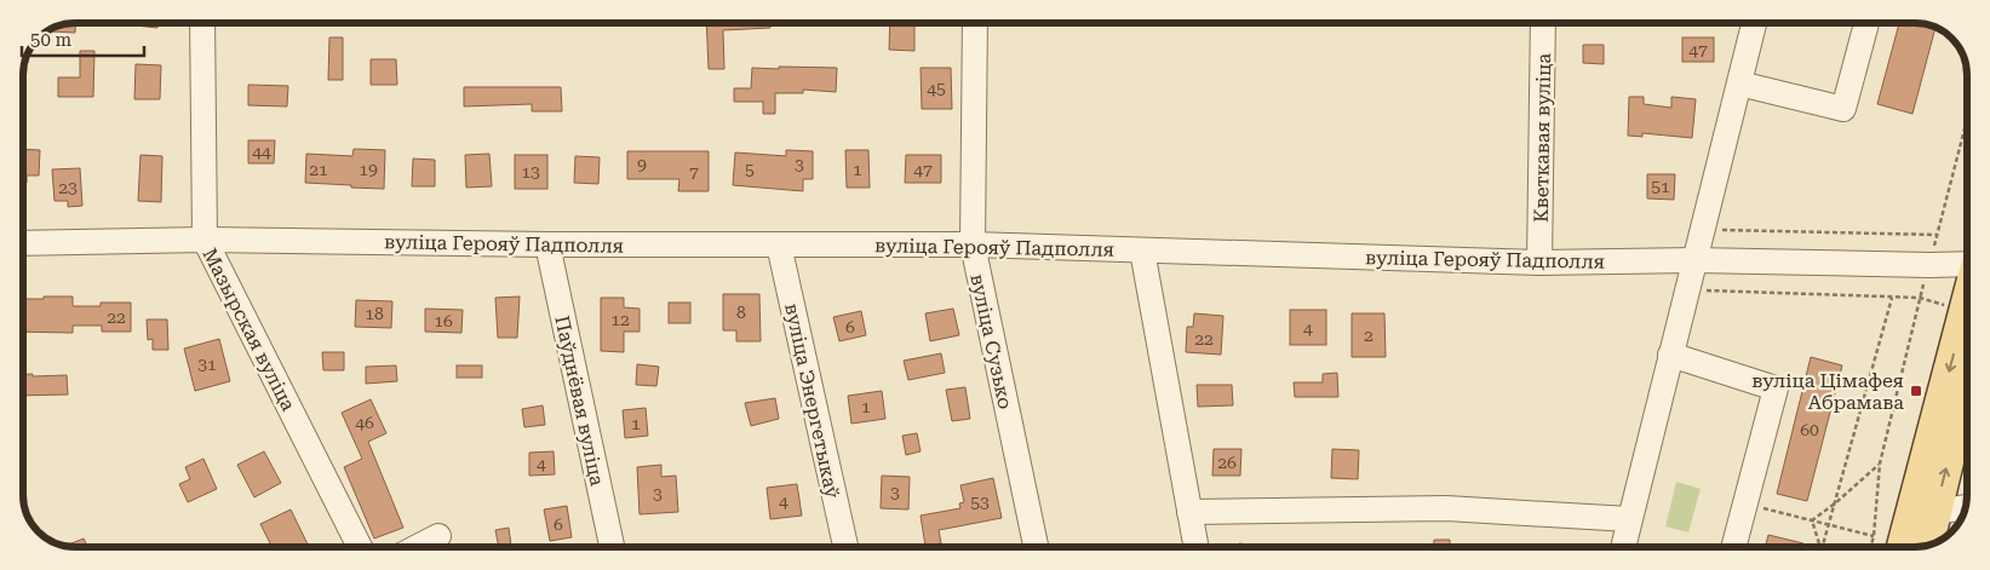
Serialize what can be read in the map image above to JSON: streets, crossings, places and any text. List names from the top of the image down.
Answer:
{
  "streets": {
    "street": [
      "Кветкавая вуліца",
      "вуліца Герояў Падполля",
      "Мазырская вуліца",
      "вуліца Сузько",
      "Паўднёвая вуліца",
      "вуліца Энергетыкаў"
    ]
  },
  "crossings": [
    ["Кветкавая вуліца", "вуліца Герояў Падполля"],
    ["вуліца Герояў Падполля", "Мазырская вуліца"],
    ["вуліца Герояў Падполля", "вуліца Сузько"],
    ["вуліца Герояў Падполля", "Паўднёвая вуліца"],
    ["вуліца Герояў Падполля", "вуліца Энергетыкаў"]
  ],
  "places": {
    "transit": ["вуліца Цімафея Абрамава"]
  },
  "house_numbers": [
    "47",
    "45",
    "44",
    "9",
    "3",
    "21",
    "19",
    "5",
    "1",
    "47",
    "13",
    "7",
    "51",
    "23",
    "8",
    "18",
    "22",
    "12",
    "16",
    "6",
    "4",
    "2",
    "22",
    "31",
    "1",
    "46",
    "1",
    "60",
    "26",
    "4",
    "3",
    "3",
    "4",
    "53",
    "6"
  ],
  "scale_bar": "50 m"
}
